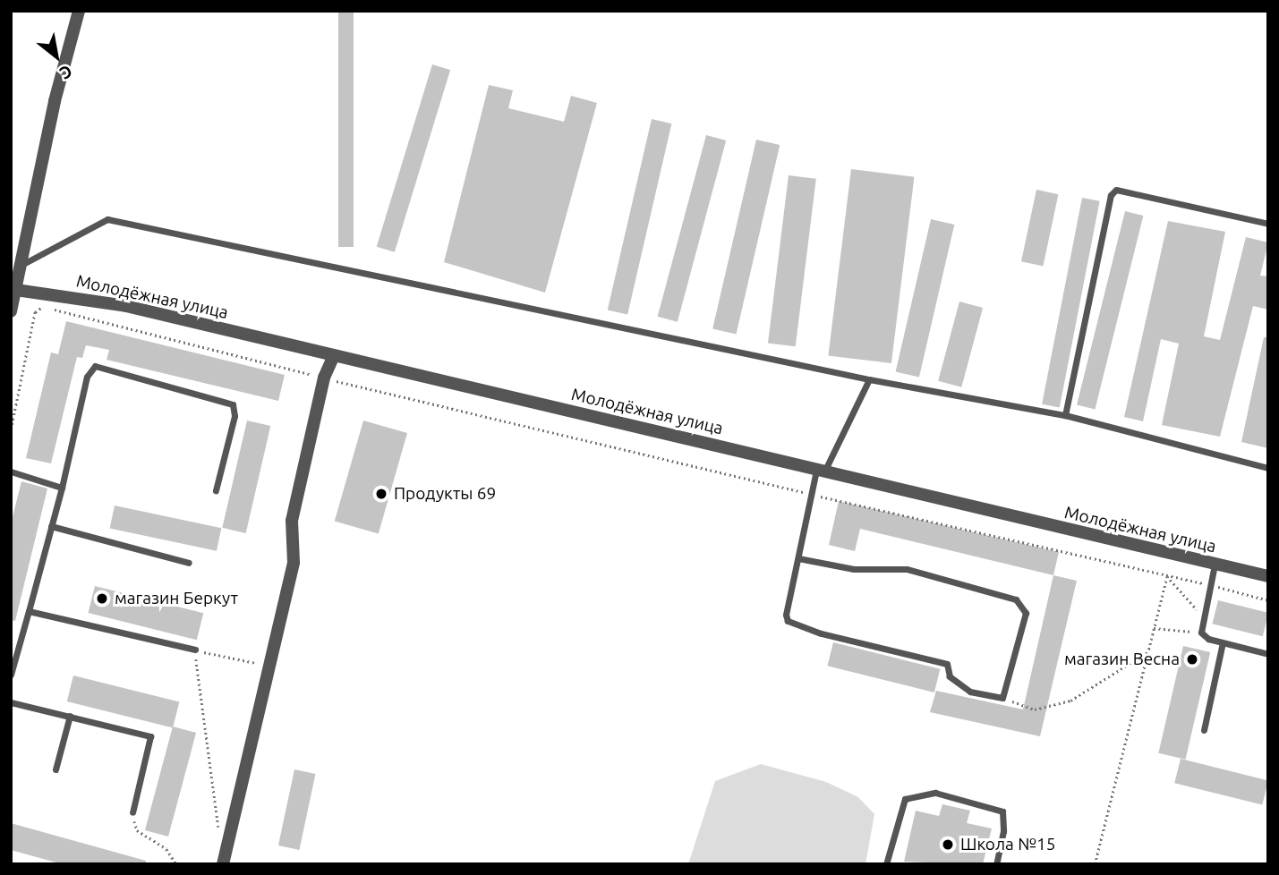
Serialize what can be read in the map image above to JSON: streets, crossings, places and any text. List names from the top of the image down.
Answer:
{
  "streets": {
    "street": ["Молодёжная улица"]
  },
  "places": [
    "Продукты 69",
    "магазин Беркут",
    "магазин Весна",
    "Школа №15"
  ],
  "north": "bottom right"
}
